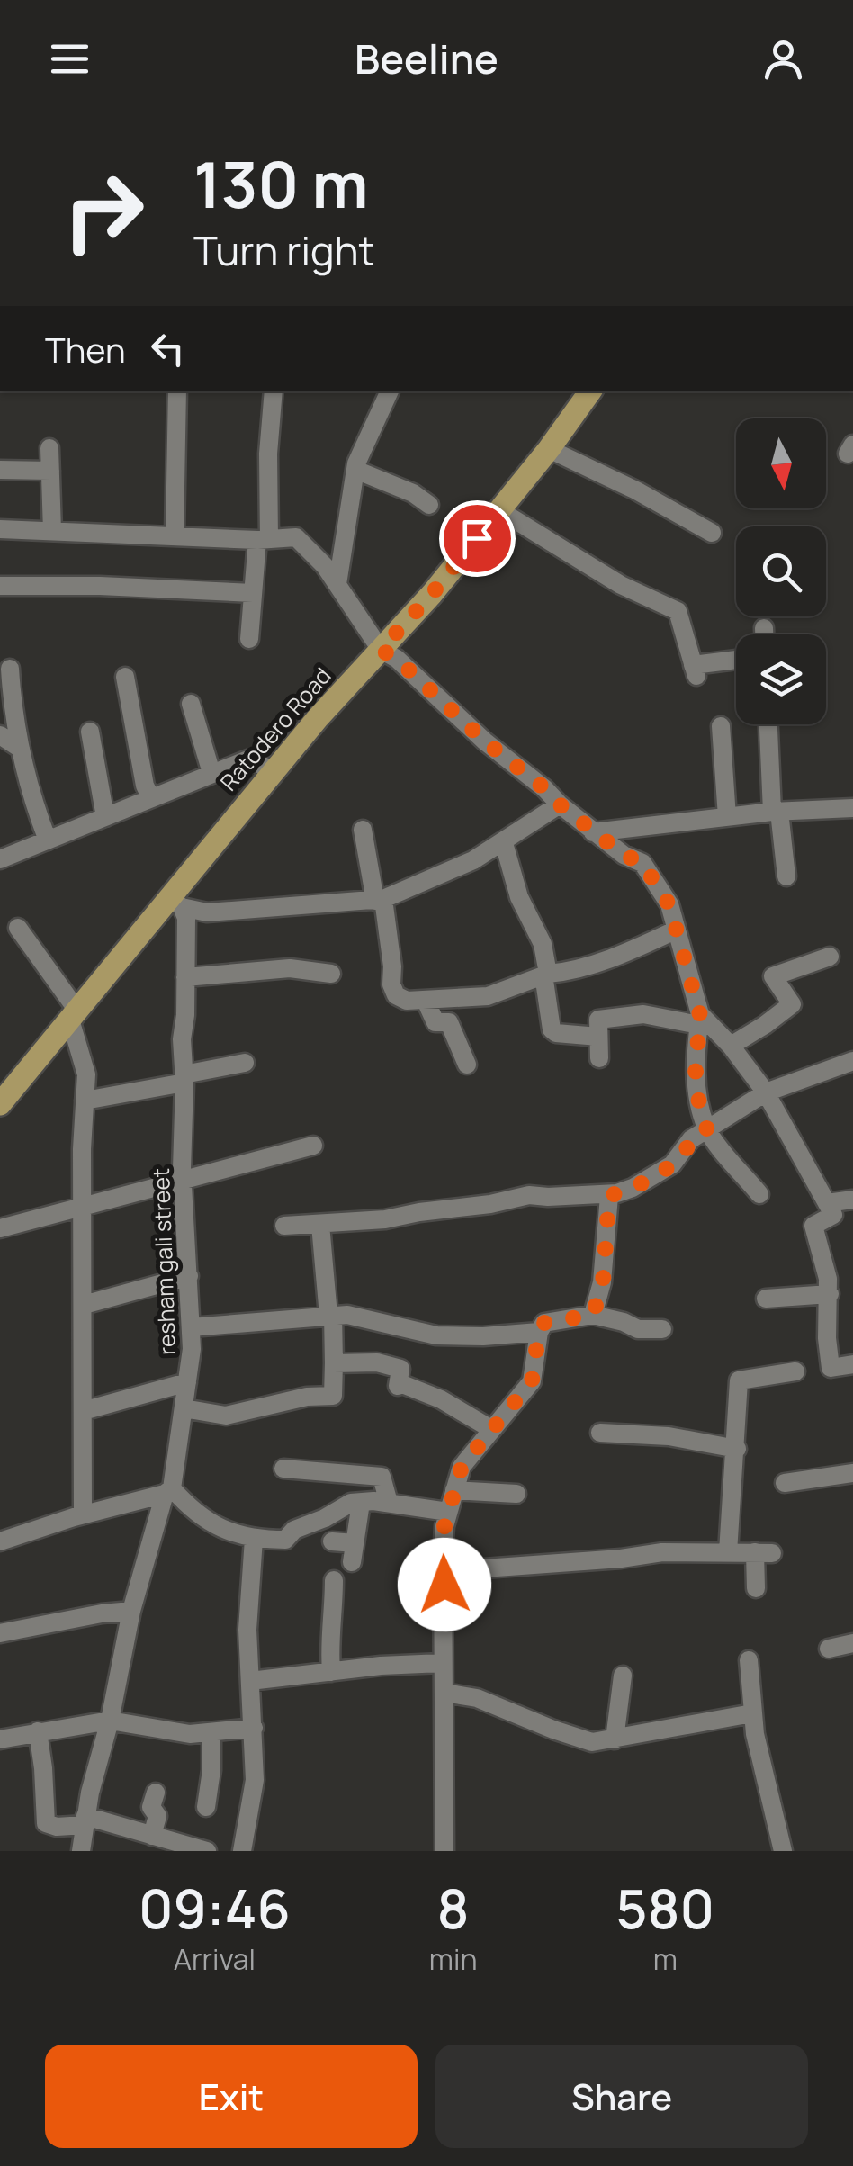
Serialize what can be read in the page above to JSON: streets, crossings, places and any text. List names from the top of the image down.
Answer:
{
  "streets": {
    "main road": ["Ratodero Road"],
    "street": ["resham gali street"]
  },
  "crossings": [
    ["Ratodero Road", "resham gali street"]
  ],
  "north": "bottom",
  "page": {
    "header": "Beeline",
    "turn": ["130 m", "Turn right"],
    "then": "Then",
    "eta": [
      "09:46",
      "Arrival",
      "8",
      "min",
      "580",
      "m"
    ],
    "buttons": ["Exit", "Share"]
  }
}
